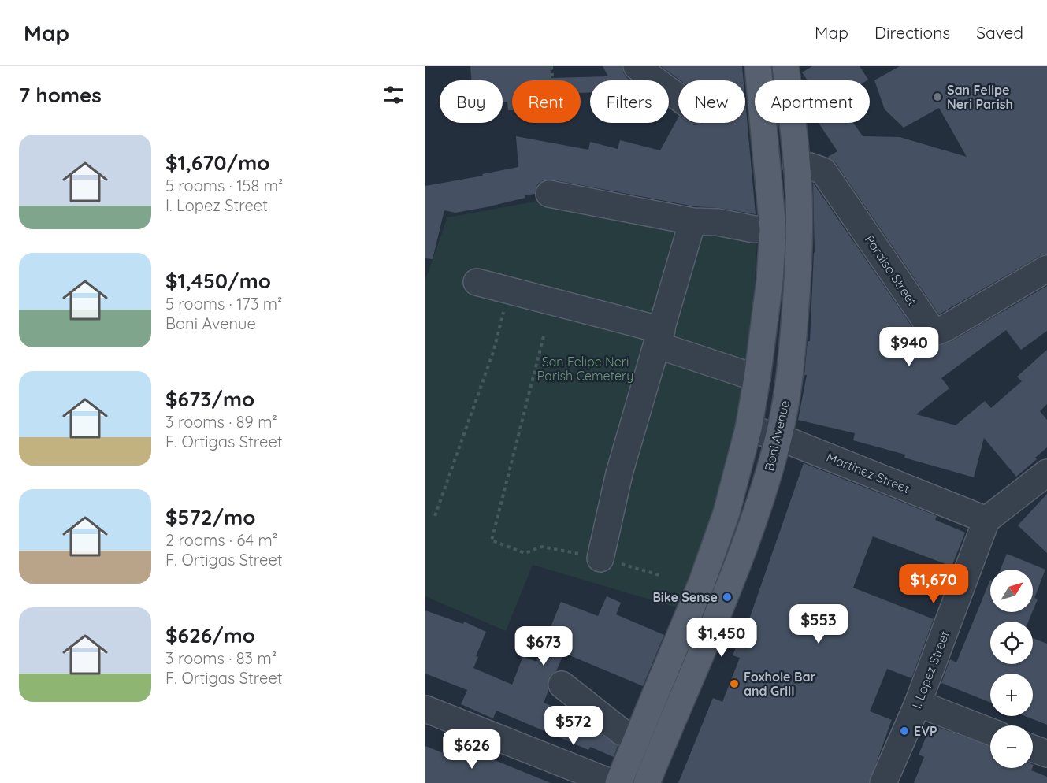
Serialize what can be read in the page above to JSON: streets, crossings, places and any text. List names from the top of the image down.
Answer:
{
  "streets": {
    "main road": ["Boni Avenue"],
    "street": ["Paraiso Street", "Martinez Street", "I. Lopez Street"]
  },
  "crossings": [
    ["Paraiso Street", "Boni Avenue"],
    ["Boni Avenue", "Martinez Street"],
    ["Martinez Street", "I. Lopez Street"]
  ],
  "parks": ["San Felipe Neri Parish Cemetery"],
  "places": [
    "San Felipe Neri Parish",
    "Bike Sense",
    "Foxhole Bar and Grill",
    "EVP"
  ],
  "north": "top right",
  "page": {
    "header": "Map",
    "nav": ["Map", "Directions", "Saved"],
    "heading": "7 homes",
    "chip": [
      "Buy",
      "Rent",
      "Filters",
      "New",
      "Apartment"
    ],
    "list": [
      {
        "name": "$1,670/mo",
        "note": "5 rooms · 158 m² · I. Lopez Street"
      },
      {
        "name": "$1,450/mo",
        "note": "5 rooms · 173 m² · Boni Avenue"
      },
      {
        "name": "$673/mo",
        "note": "3 rooms · 89 m² · F. Ortigas Street"
      },
      {
        "name": "$572/mo",
        "note": "2 rooms · 64 m² · F. Ortigas Street"
      },
      {
        "name": "$626/mo",
        "note": "3 rooms · 83 m² · F. Ortigas Street"
      }
    ],
    "price": [
      "$940",
      "$1,670",
      "$553",
      "$1,450",
      "$673",
      "$572",
      "$626"
    ],
    "map_buttons": ["+", "−"]
  }
}
